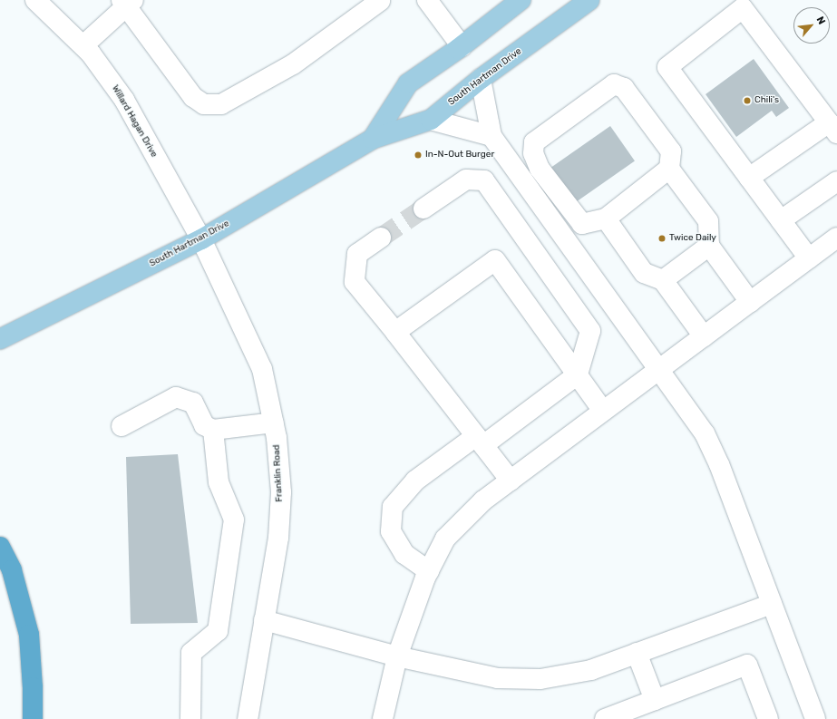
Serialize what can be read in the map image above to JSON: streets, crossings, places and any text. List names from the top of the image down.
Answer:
{
  "streets": {
    "main road": ["South Hartman Drive"],
    "street": ["Willard Hagan Drive", "Franklin Road"]
  },
  "crossings": [
    ["South Hartman Drive", "Willard Hagan Drive"],
    ["South Hartman Drive", "Franklin Road"],
    ["Willard Hagan Drive", "Franklin Road"]
  ],
  "places": ["Chili's", "In-N-Out Burger", "Twice Daily"],
  "north": "top right"
}
